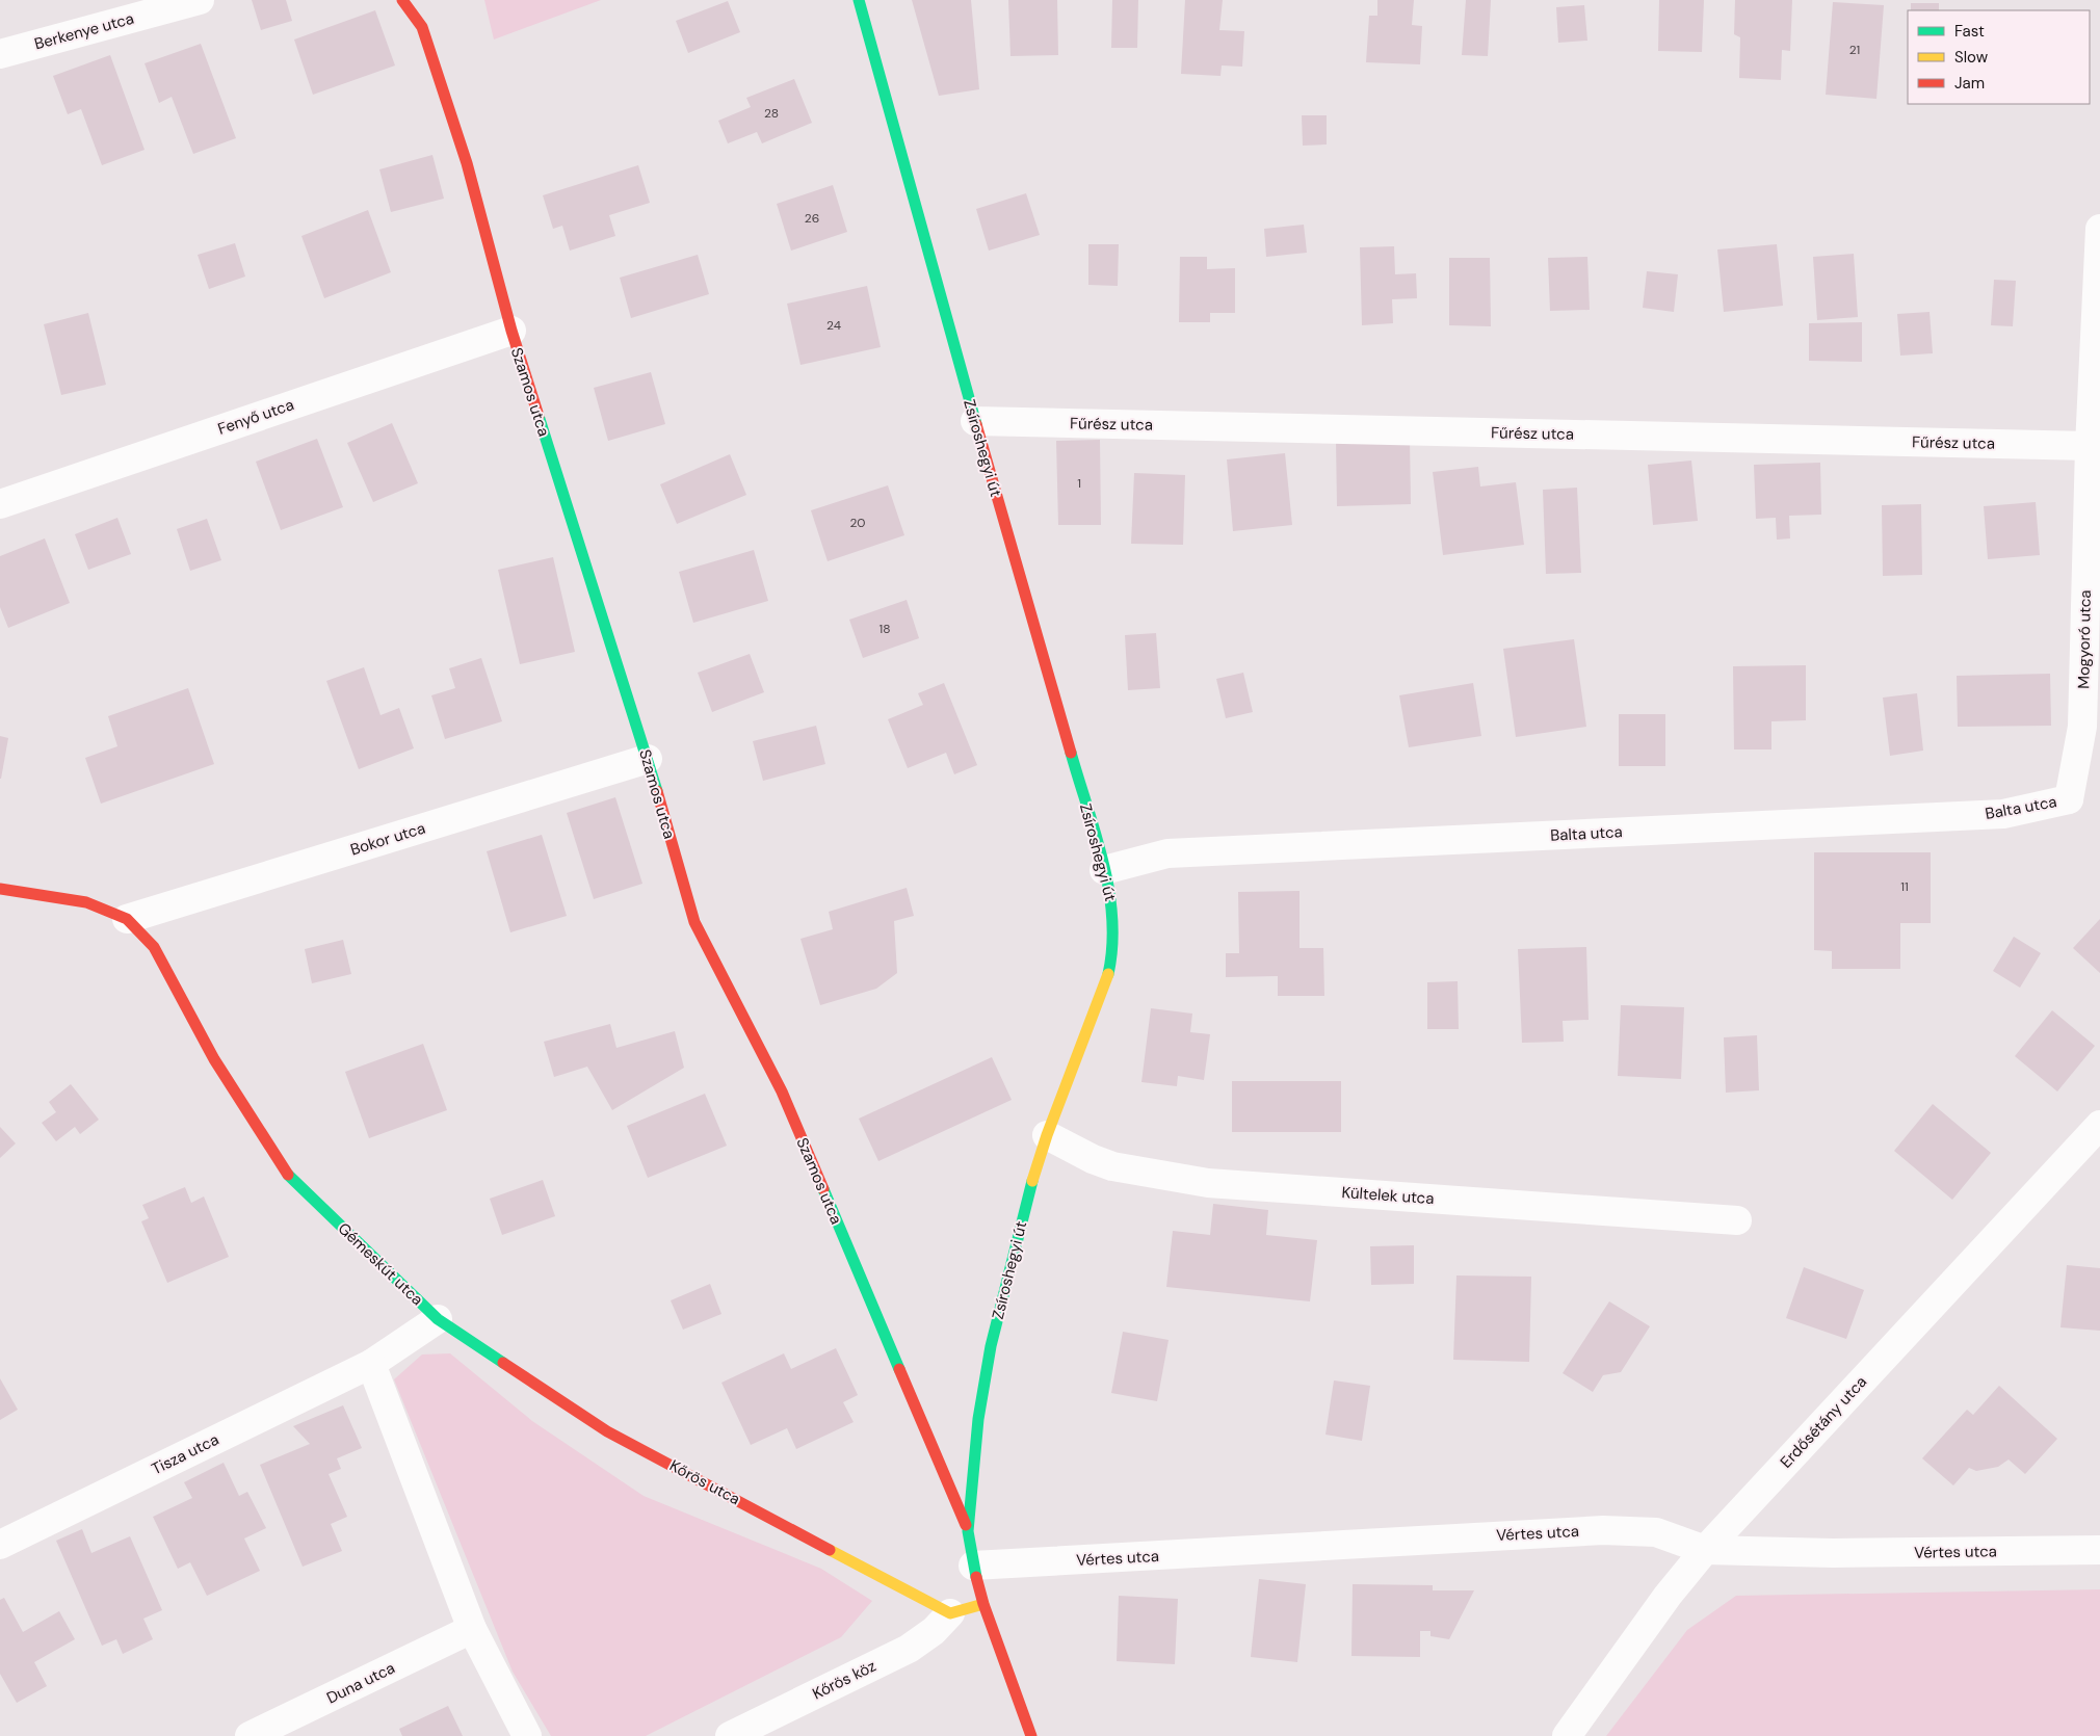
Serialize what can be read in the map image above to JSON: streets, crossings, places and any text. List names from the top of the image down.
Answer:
{
  "streets": {
    "street": [
      "Berkenye utca",
      "Szamos utca",
      "Fenyő utca",
      "Fűrész utca",
      "Zsíroshegyi út",
      "Mogyoró utca",
      "Balta utca",
      "Bokor utca",
      "Kültelek utca",
      "Gémeskút utca",
      "Erdősétány utca",
      "Tisza utca",
      "Kőrös utca",
      "Vértes utca",
      "Kőrös köz",
      "Duna utca"
    ]
  },
  "crossings": [
    ["Szamos utca", "Fenyő utca"],
    ["Szamos utca", "Zsíroshegyi út"],
    ["Szamos utca", "Bokor utca"],
    ["Fűrész utca", "Zsíroshegyi út"],
    ["Fűrész utca", "Mogyoró utca"],
    ["Zsíroshegyi út", "Balta utca"],
    ["Zsíroshegyi út", "Kültelek utca"],
    ["Zsíroshegyi út", "Vértes utca"],
    ["Mogyoró utca", "Balta utca"],
    ["Bokor utca", "Gémeskút utca"],
    ["Gémeskút utca", "Tisza utca"],
    ["Gémeskút utca", "Kőrös utca"],
    ["Erdősétány utca", "Vértes utca"],
    ["Kőrös utca", "Kőrös köz"]
  ],
  "house_numbers": [
    "21",
    "28",
    "26",
    "24",
    "1",
    "20",
    "18",
    "11"
  ],
  "legend": ["Fast", "Slow", "Jam"]
}
